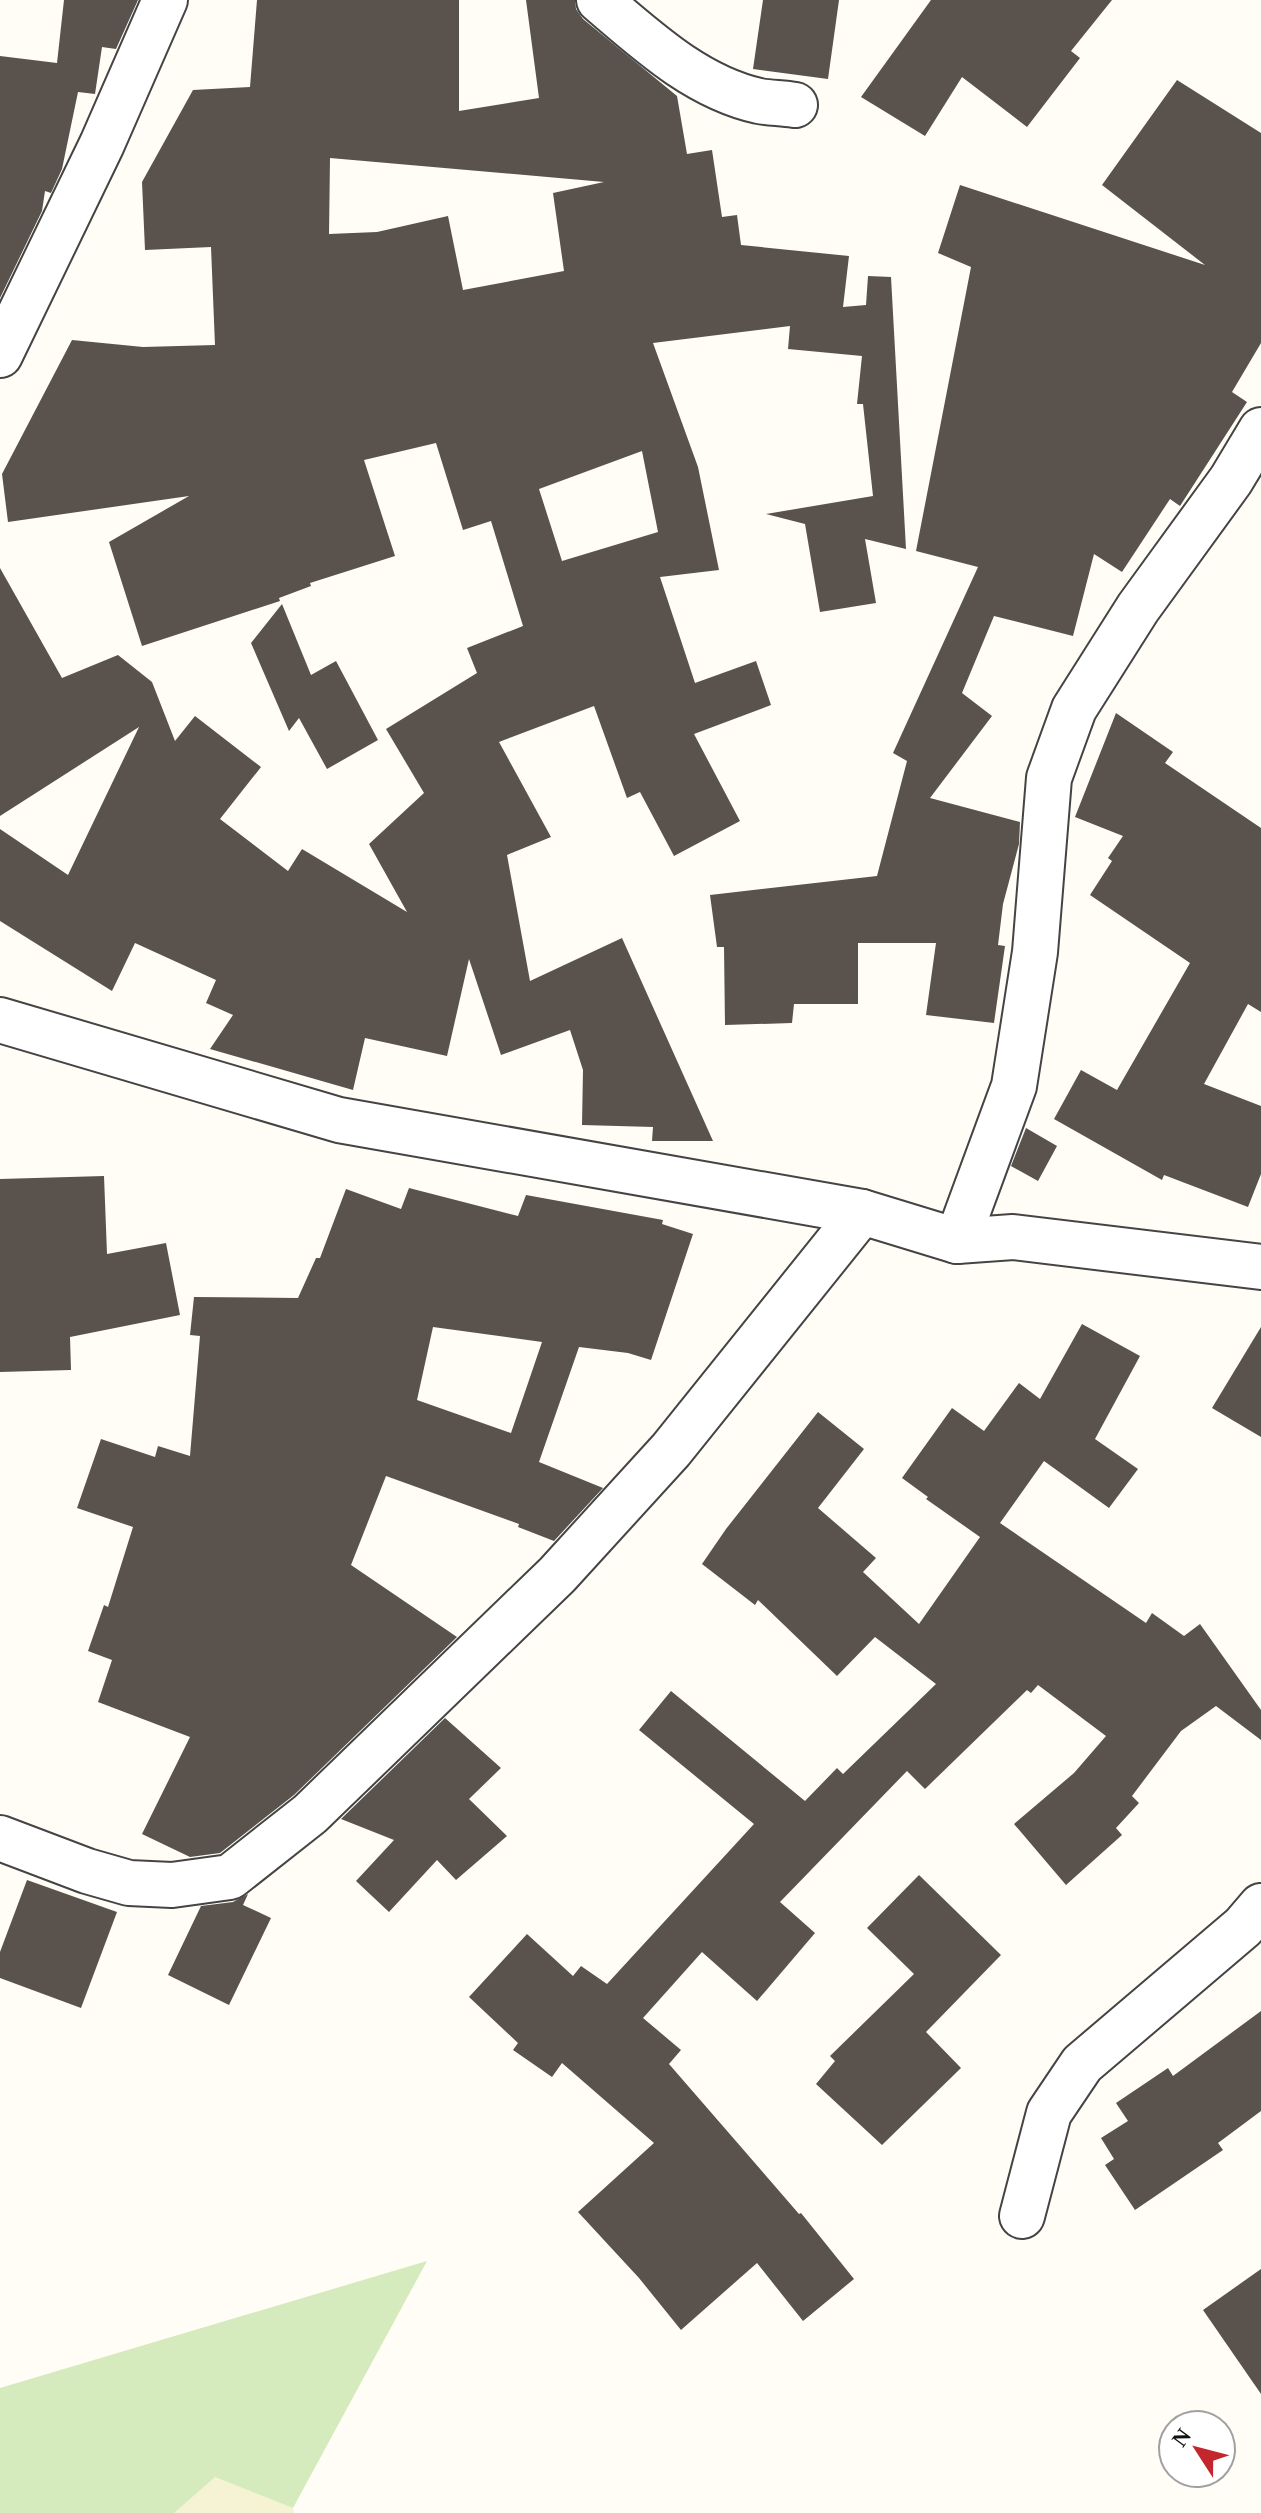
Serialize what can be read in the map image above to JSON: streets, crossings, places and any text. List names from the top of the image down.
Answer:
{
  "north": "top left"
}
